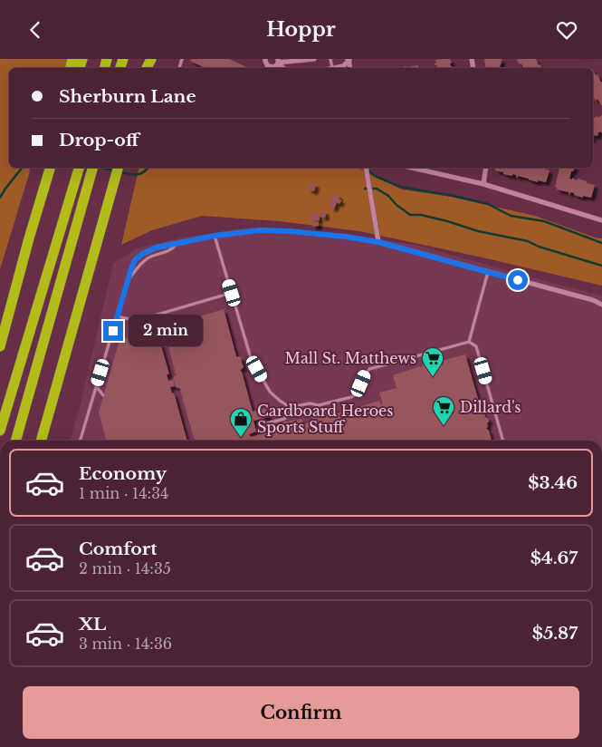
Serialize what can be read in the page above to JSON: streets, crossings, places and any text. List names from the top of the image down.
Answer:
{
  "places": {
    "supermarket": ["Mall St. Matthews", "Dillard's"],
    "shop": ["Cardboard Heroes Sports Stuff"]
  },
  "page": {
    "header": "Hoppr",
    "banner": ["Sherburn Lane", "Drop-off"],
    "bubble": "2 min",
    "list": [
      {
        "name": "Economy",
        "note": "1 min · 14:34",
        "value": "$3.46"
      },
      {
        "name": "Comfort",
        "note": "2 min · 14:35",
        "value": "$4.67"
      },
      {
        "name": "XL",
        "note": "3 min · 14:36",
        "value": "$5.87"
      }
    ],
    "buttons": "Confirm"
  }
}
